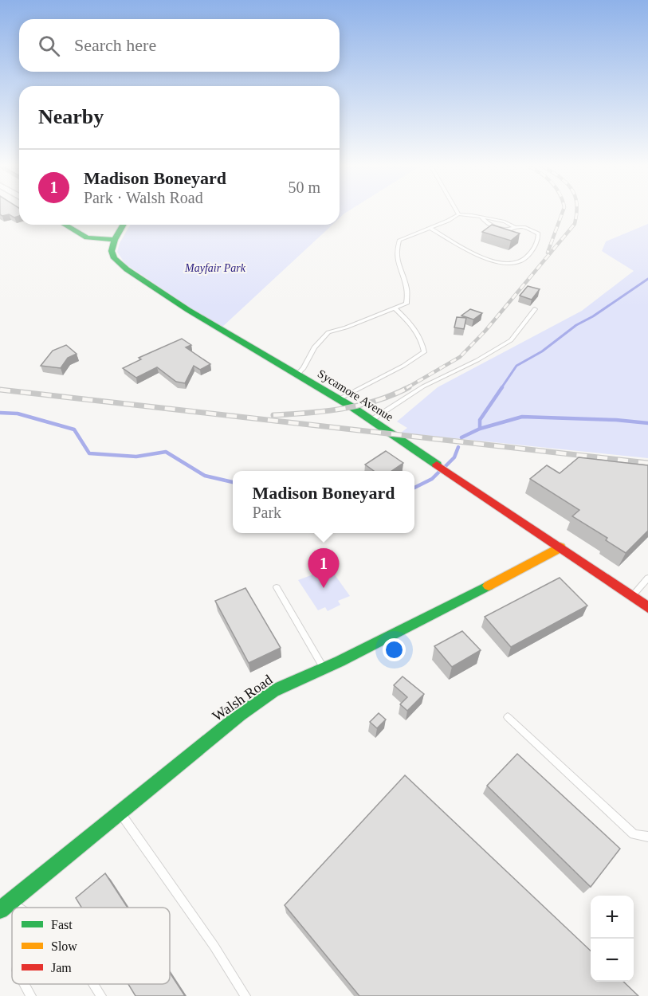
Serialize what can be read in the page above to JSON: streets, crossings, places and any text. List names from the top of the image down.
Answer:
{
  "streets": {
    "street": ["Sycamore Avenue", "Walsh Road"]
  },
  "crossings": [
    ["Sycamore Avenue", "Walsh Road"]
  ],
  "parks": ["Mayfair Park"],
  "legend": ["Fast", "Slow", "Jam"],
  "page": {
    "search": "Search here",
    "heading": "Nearby",
    "list": [
      {
        "mark": "1",
        "name": "Madison Boneyard",
        "note": "Park · Walsh Road",
        "value": "50 m"
      }
    ],
    "popup": ["Madison Boneyard", "Park"],
    "pins": "1",
    "map_buttons": ["+", "−"]
  }
}
